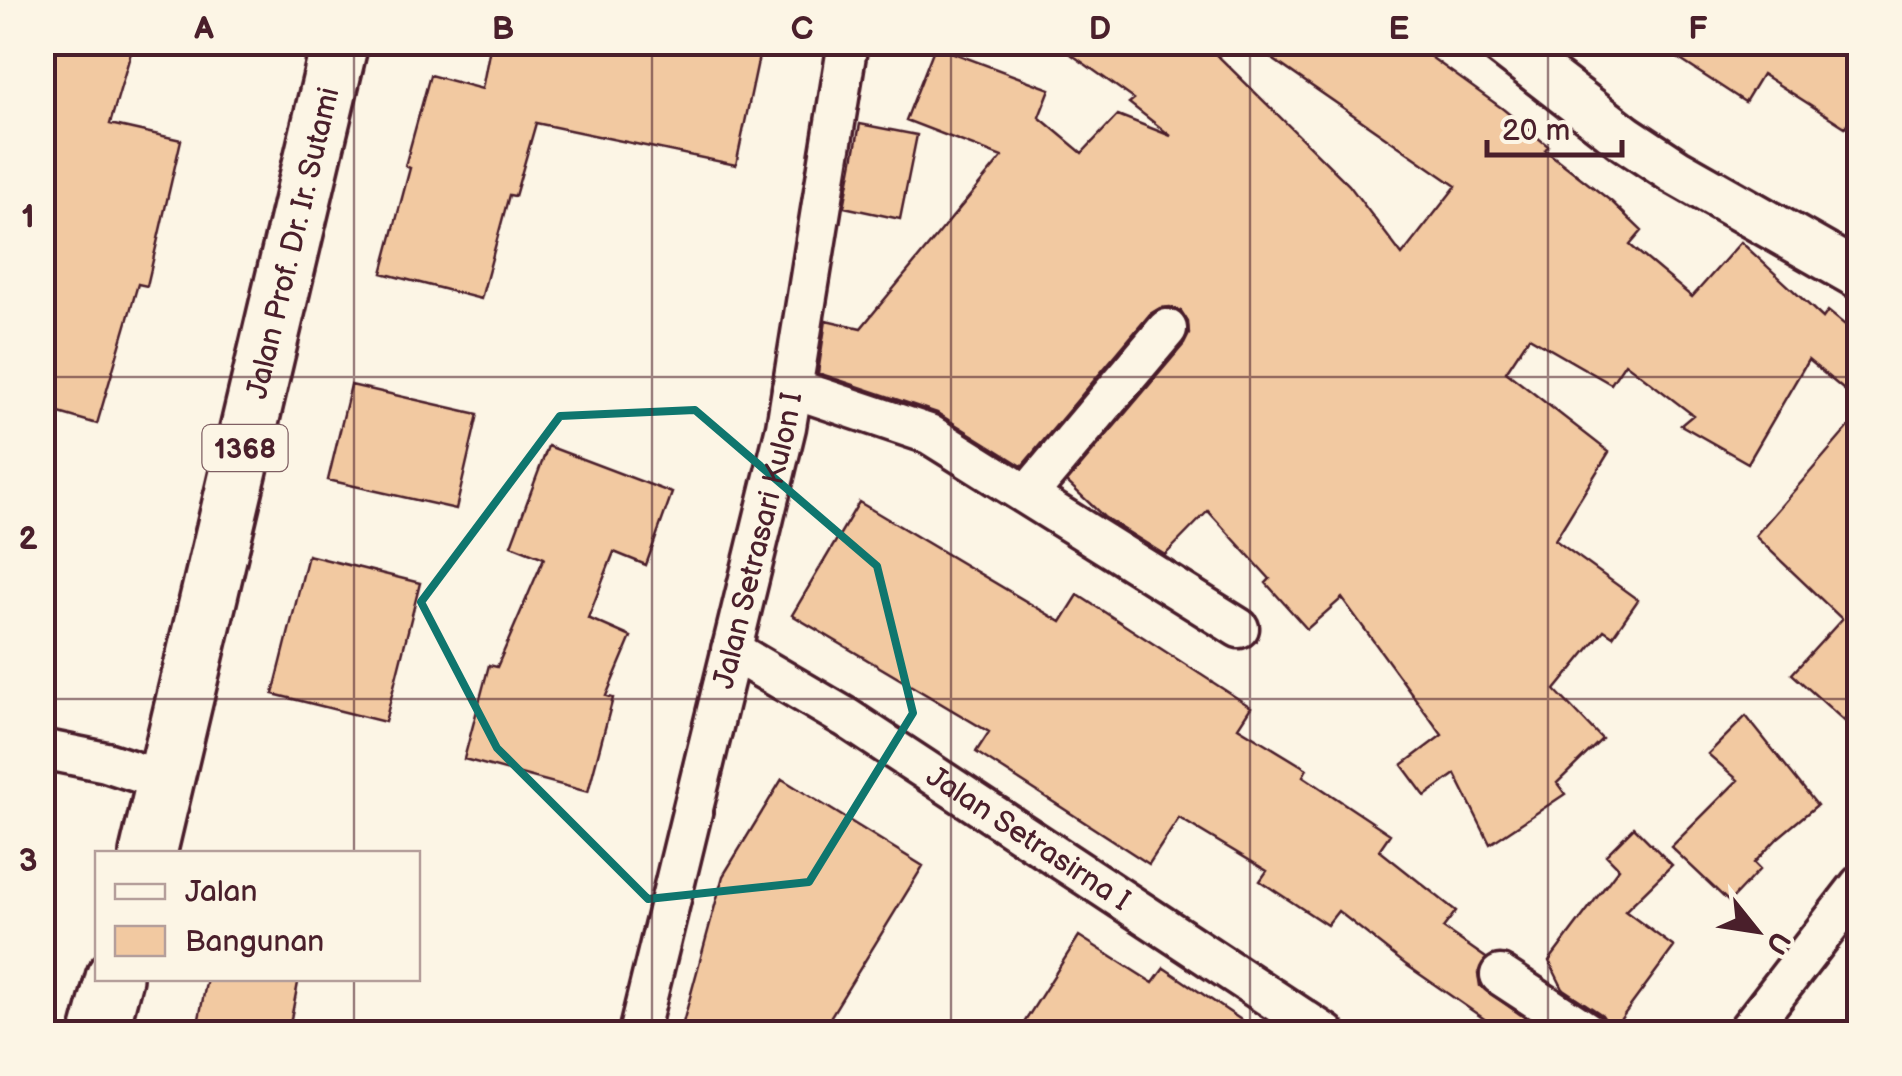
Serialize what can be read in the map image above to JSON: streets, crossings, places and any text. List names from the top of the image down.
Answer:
{
  "streets": {
    "main road": ["Jalan Prof. Dr. Ir. Sutami", "1368"],
    "street": ["Jalan Setrasari Kulon I", "Jalan Setrasirna I"]
  },
  "crossings": [
    ["Jalan Setrasari Kulon I", "Jalan Setrasirna I"]
  ],
  "legend": ["Jalan", "Bangunan"],
  "scale_bar": "20 m",
  "north": "bottom right",
  "grid": {
    "columns": [
      "A",
      "B",
      "C",
      "D",
      "E",
      "F"
    ],
    "rows": ["1", "2", "3"]
  }
}
